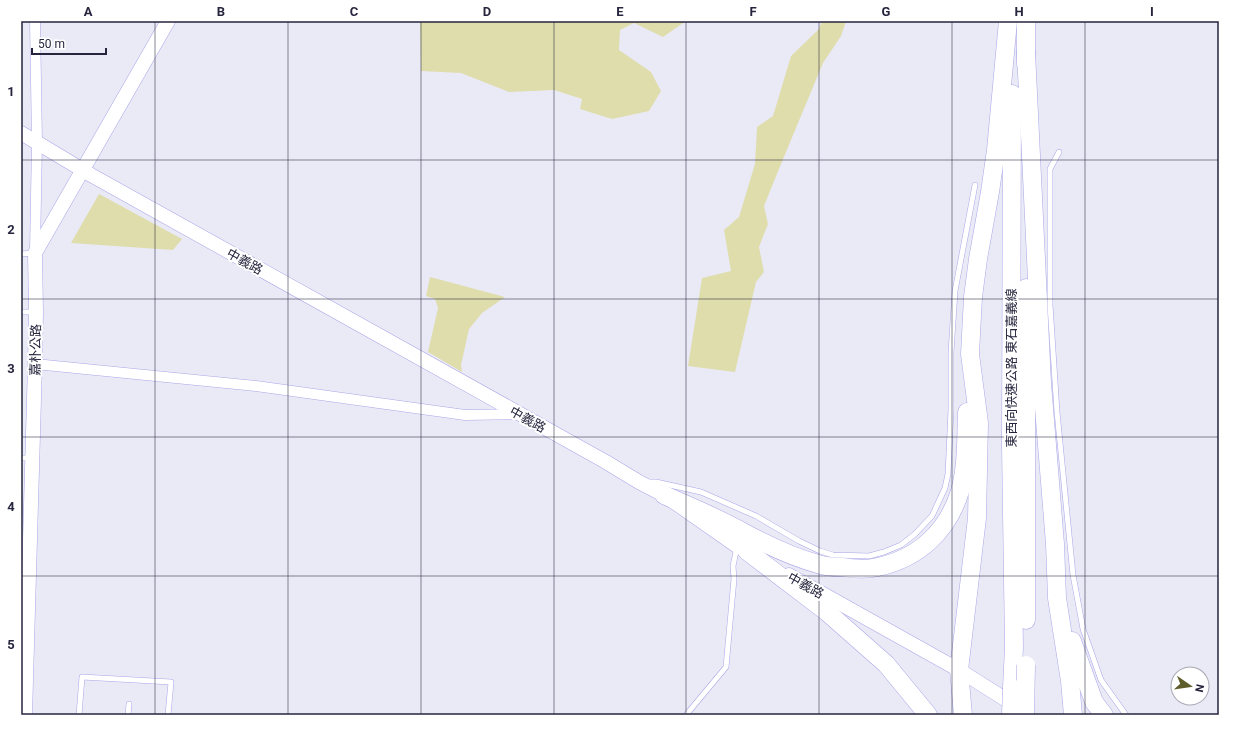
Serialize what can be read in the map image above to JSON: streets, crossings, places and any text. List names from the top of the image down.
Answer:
{
  "streets": {
    "highway": ["東西向快速公路 東石嘉義線"],
    "street": ["中義路", "嘉朴公路"]
  },
  "scale_bar": "50 m",
  "north": "right",
  "grid": {
    "columns": [
      "A",
      "B",
      "C",
      "D",
      "E",
      "F",
      "G",
      "H",
      "I"
    ],
    "rows": [
      "1",
      "2",
      "3",
      "4",
      "5"
    ]
  }
}
